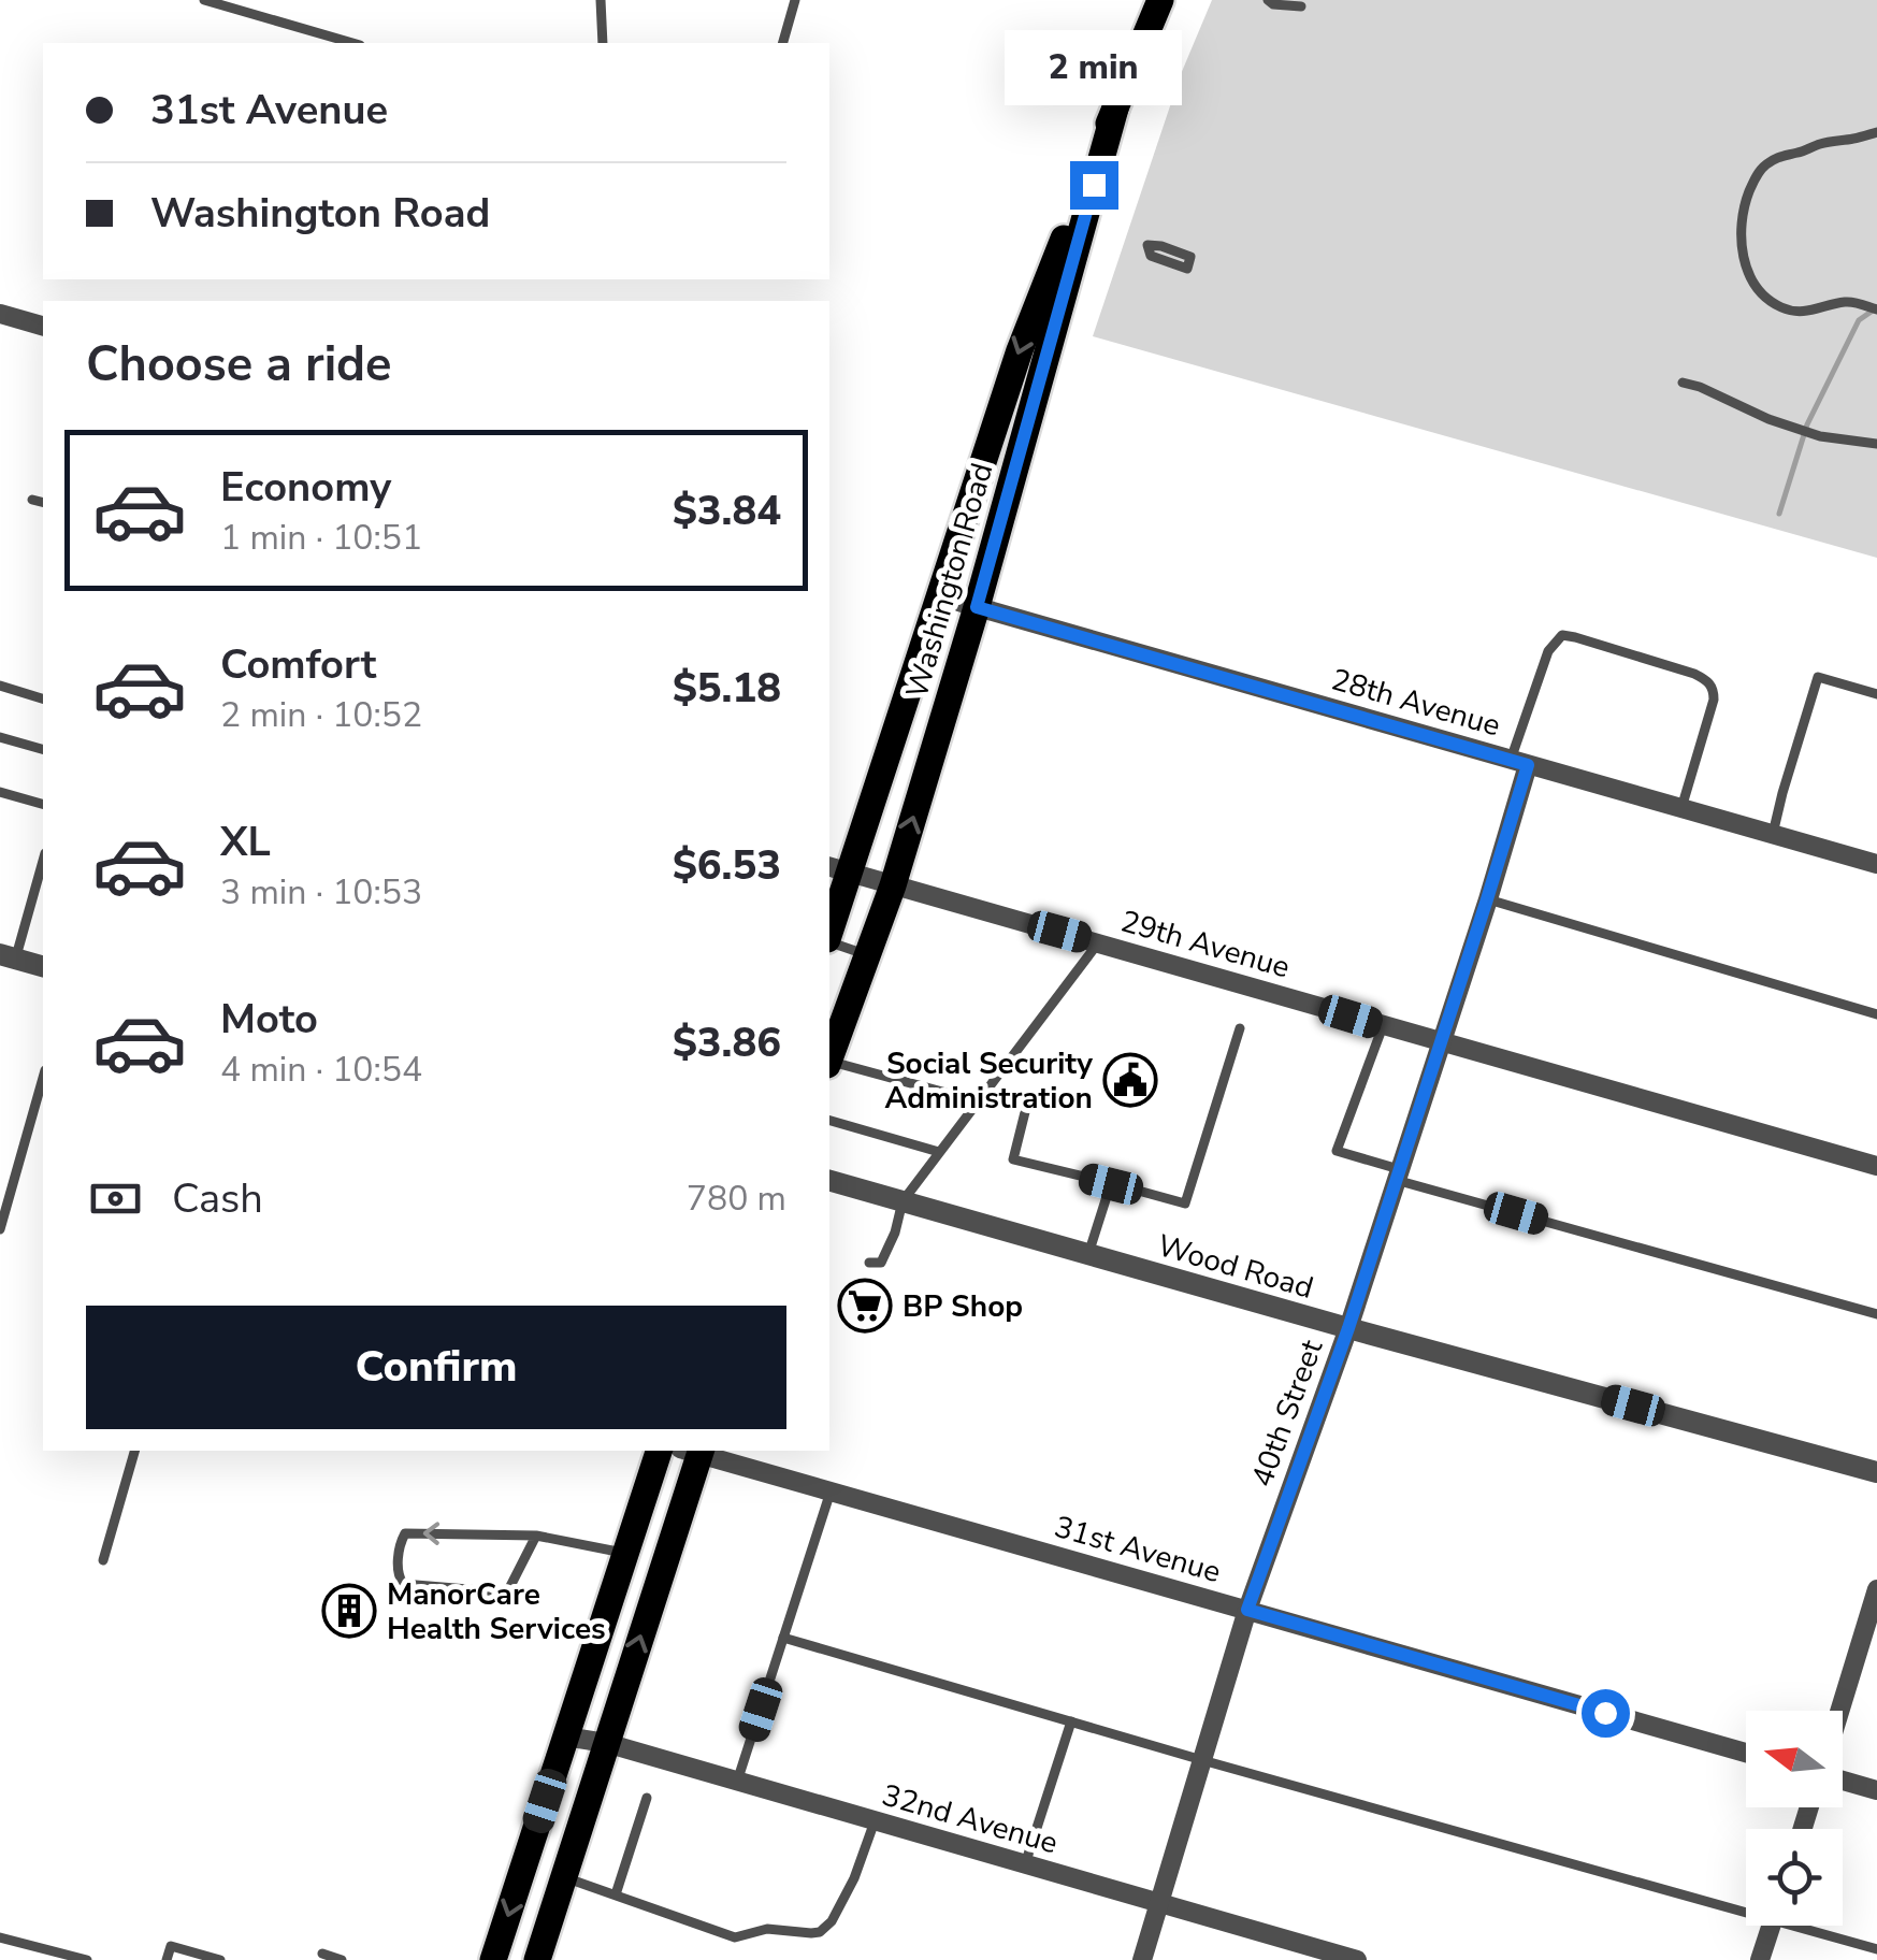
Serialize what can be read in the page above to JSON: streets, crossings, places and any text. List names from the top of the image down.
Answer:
{
  "streets": {
    "main road": ["Washington Road"],
    "street": [
      "28th Avenue",
      "29th Avenue",
      "Wood Road",
      "40th Street",
      "31st Avenue",
      "32nd Avenue"
    ]
  },
  "crossings": [
    ["Washington Road", "28th Avenue"],
    ["Washington Road", "29th Avenue"],
    ["28th Avenue", "40th Street"],
    ["29th Avenue", "40th Street"],
    ["Wood Road", "40th Street"],
    ["40th Street", "31st Avenue"],
    ["40th Street", "32nd Avenue"]
  ],
  "places": {
    "public building": ["Social Security Administration"],
    "supermarket": ["BP Shop"],
    "building": ["ManorCare Health Services"]
  },
  "north": "left",
  "page": {
    "bubble": "2 min",
    "banner": ["31st Avenue", "Washington Road"],
    "heading": "Choose a ride",
    "list": [
      {
        "name": "Economy",
        "note": "1 min · 10:51",
        "value": "$3.84"
      },
      {
        "name": "Comfort",
        "note": "2 min · 10:52",
        "value": "$5.18"
      },
      {
        "name": "XL",
        "note": "3 min · 10:53",
        "value": "$6.53"
      },
      {
        "name": "Moto",
        "note": "4 min · 10:54",
        "value": "$3.86"
      }
    ],
    "pay": ["Cash", "780 m"],
    "buttons": "Confirm"
  }
}
